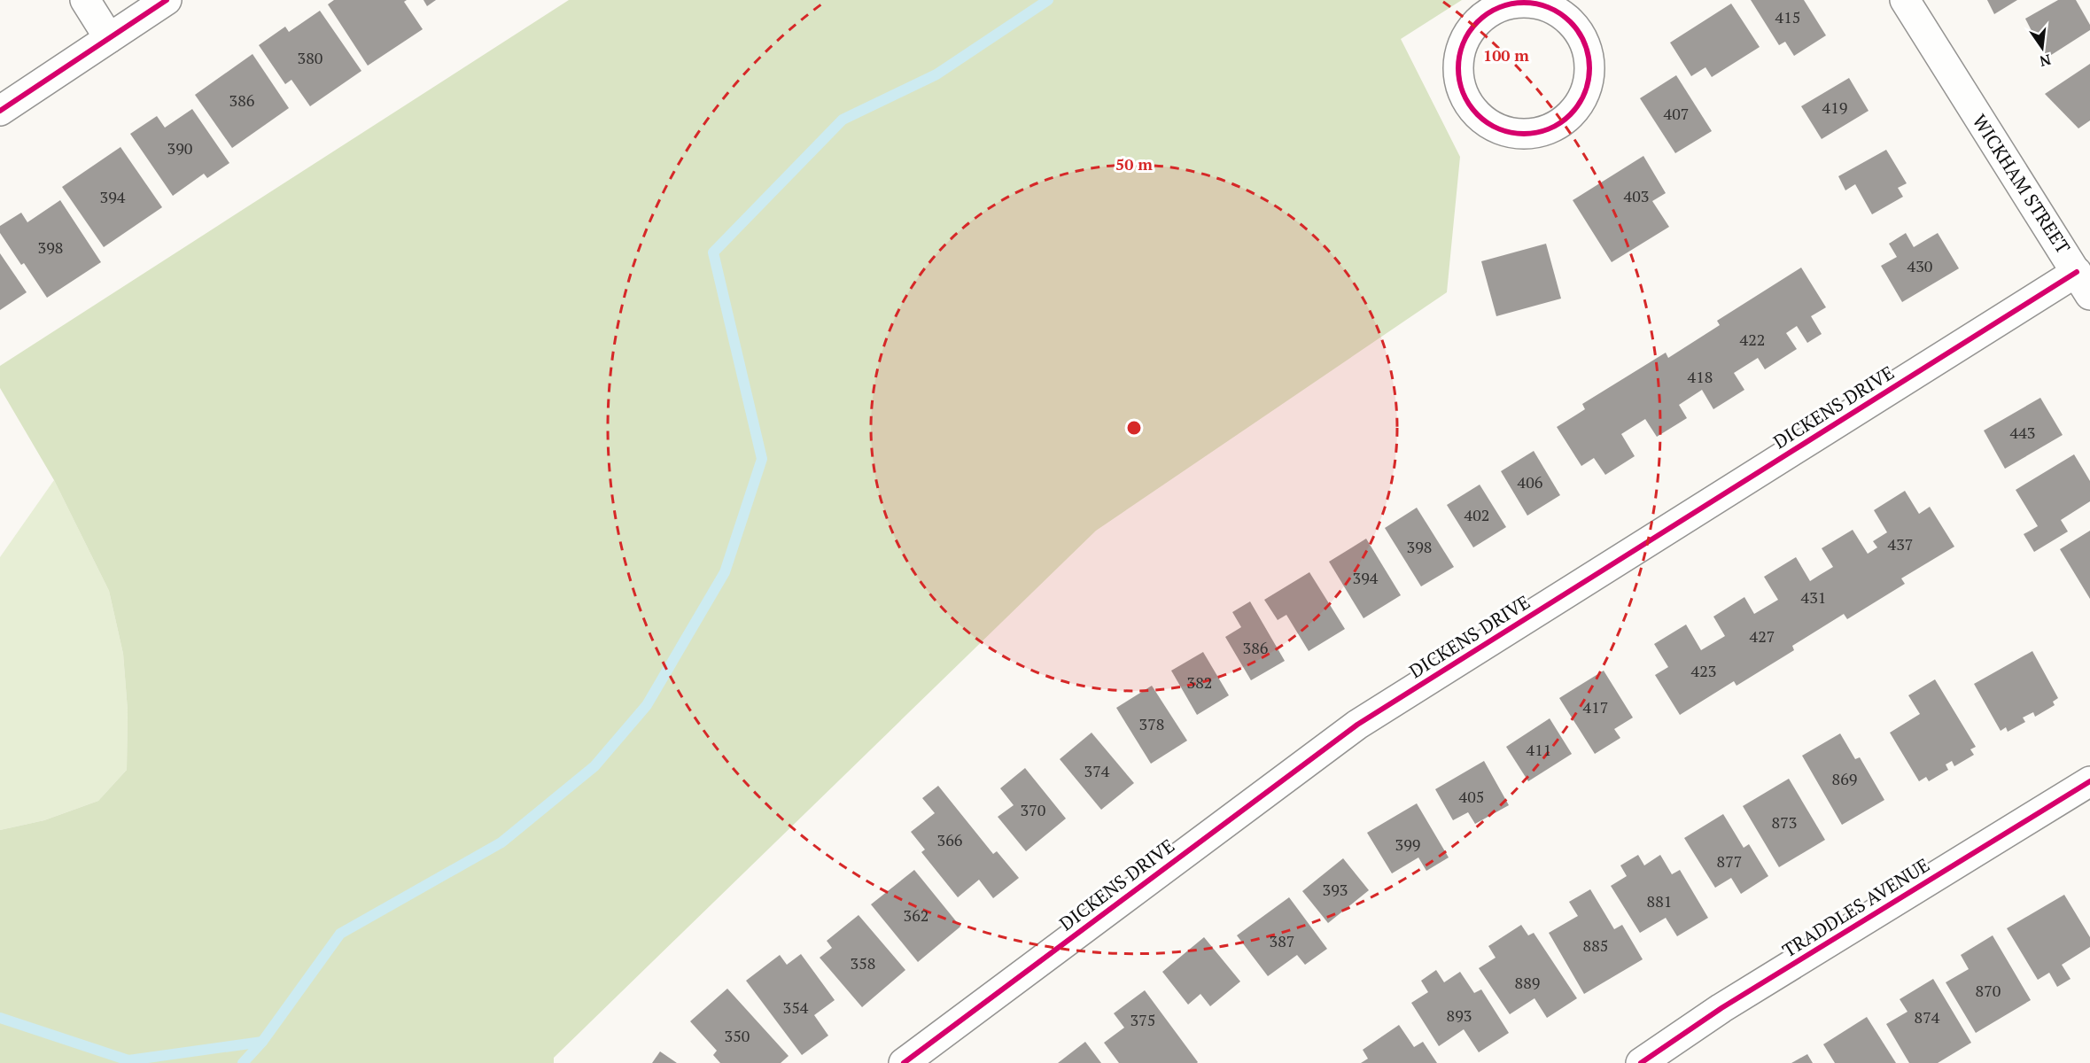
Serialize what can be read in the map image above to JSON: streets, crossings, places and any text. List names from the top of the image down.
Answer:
{
  "streets": {
    "street": ["WICKHAM STREET", "DICKENS DRIVE", "TRADDLES AVENUE"]
  },
  "crossings": [
    ["WICKHAM STREET", "DICKENS DRIVE"]
  ],
  "house_numbers": [
    "415",
    "380",
    "386",
    "419",
    "407",
    "390",
    "403",
    "394",
    "398",
    "430",
    "422",
    "418",
    "443",
    "406",
    "402",
    "437",
    "398",
    "394",
    "431",
    "427",
    "386",
    "423",
    "382",
    "417",
    "378",
    "411",
    "374",
    "869",
    "405",
    "370",
    "873",
    "366",
    "399",
    "877",
    "393",
    "881",
    "362",
    "387",
    "885",
    "358",
    "889",
    "870",
    "354",
    "893",
    "874",
    "375",
    "350"
  ],
  "north": "bottom",
  "rings": ["100 m", "50 m"]
}
